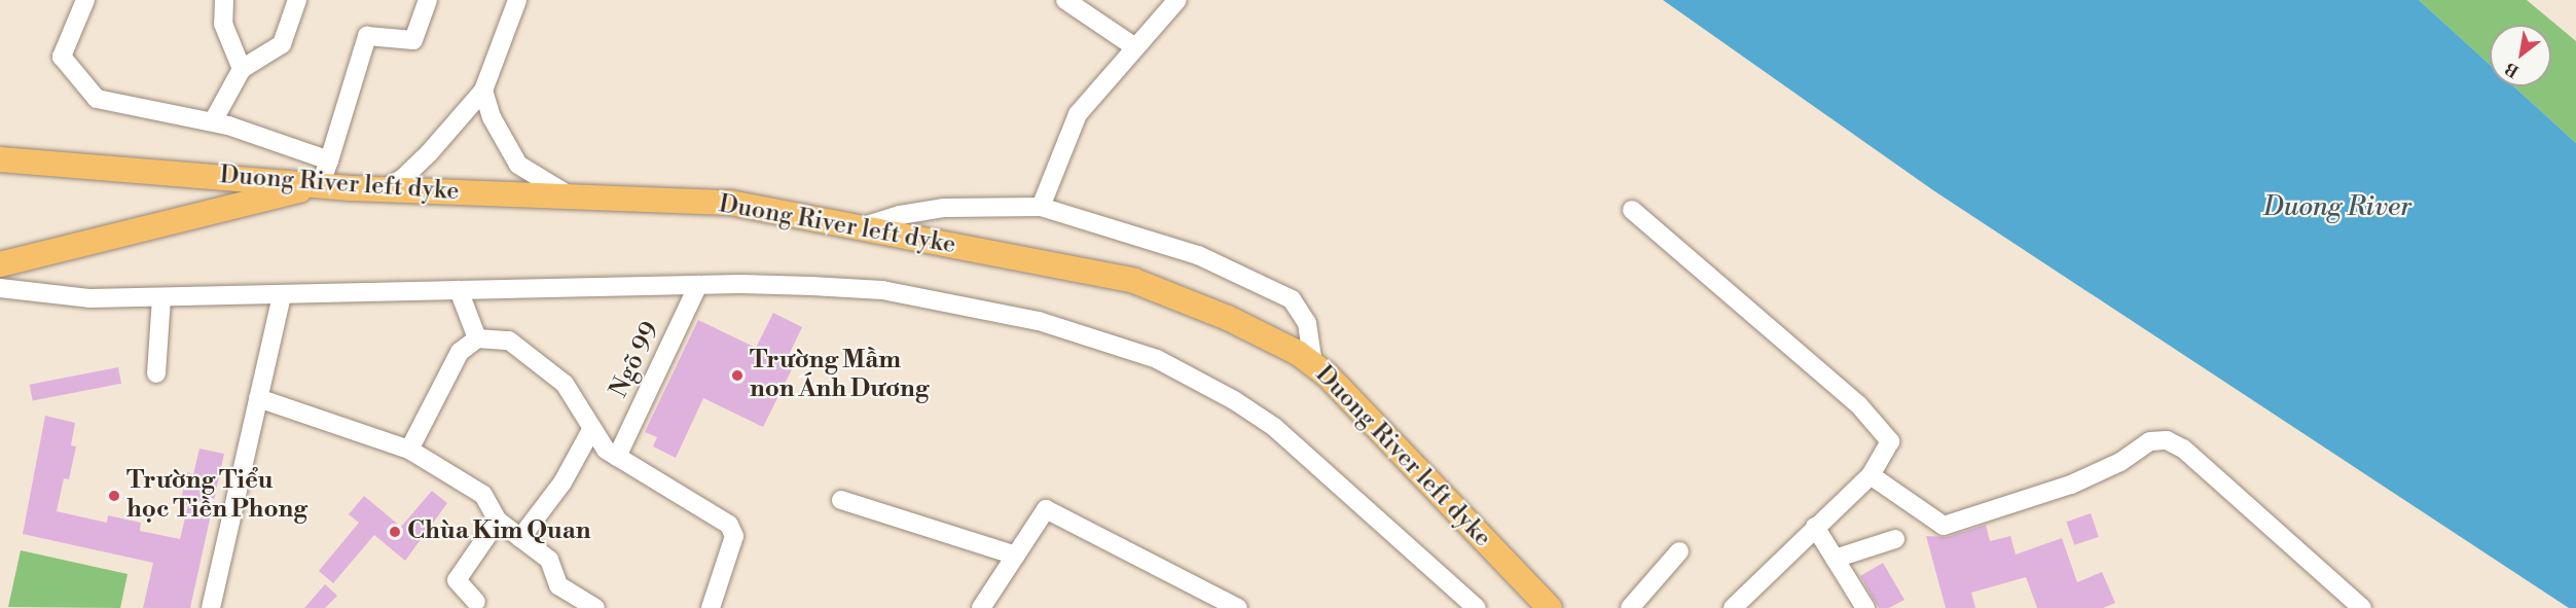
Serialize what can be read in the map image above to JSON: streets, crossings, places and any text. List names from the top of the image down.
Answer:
{
  "streets": {
    "main road": ["Duong River left dyke"],
    "street": ["Ngõ 99"]
  },
  "water": ["Duong River"],
  "places": ["Trường Mầm non Ánh Dương", "Trường Tiểu học Tiền Phong", "Chùa Kim Quan"],
  "north": "bottom left"
}
